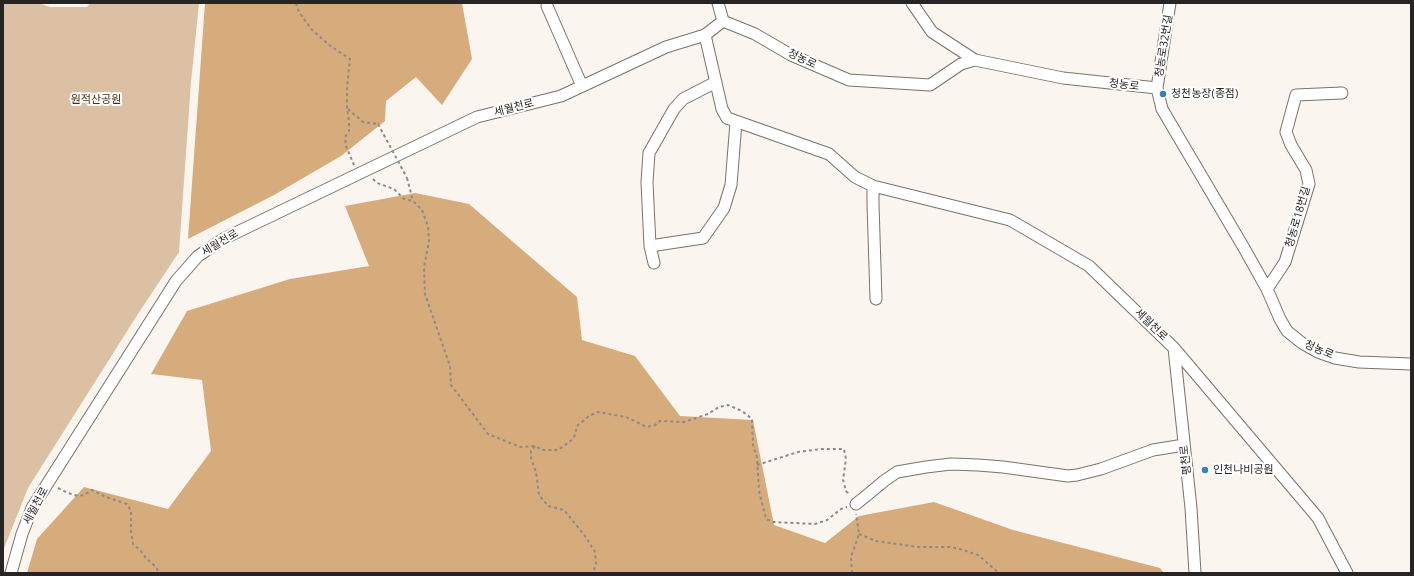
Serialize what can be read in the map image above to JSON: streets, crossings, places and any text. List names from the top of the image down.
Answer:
{
  "streets": {
    "street": [
      "청농로32번길",
      "청농로",
      "세월천로",
      "청농로18번길",
      "평천로"
    ]
  },
  "crossings": [
    ["청농로32번길", "청농로"],
    ["청농로", "세월천로"],
    ["청농로", "청농로18번길"],
    ["세월천로", "평천로"]
  ],
  "parks": ["원적산공원"],
  "places": ["청천농장(종점)", "인천나비공원"]
}
